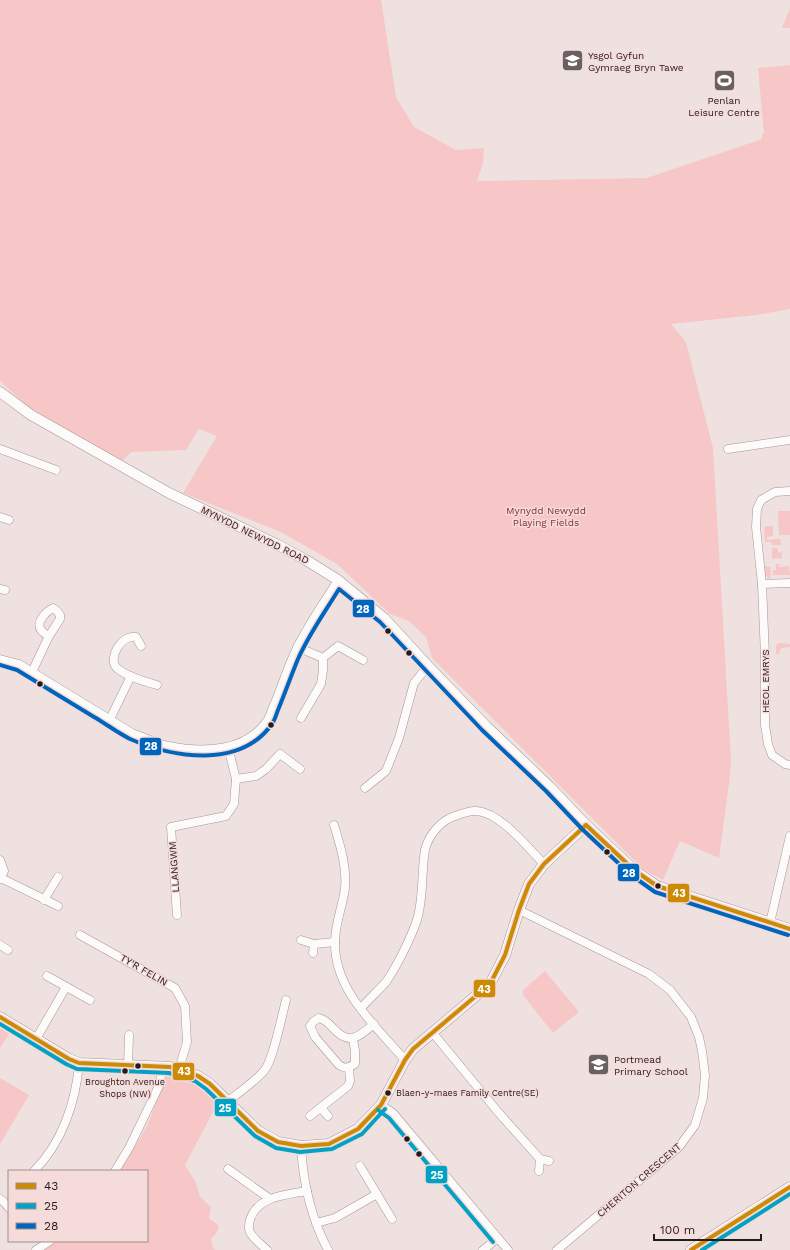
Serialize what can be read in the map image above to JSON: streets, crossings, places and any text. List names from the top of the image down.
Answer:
{
  "streets": {
    "street": [
      "MYNYDD NEWYDD ROAD",
      "HEOL EMRYS",
      "LLANGWM",
      "TY'R FELIN",
      "CHERITON CRESCENT"
    ]
  },
  "parks": ["Mynydd Newydd Playing Fields"],
  "places": {
    "school or university": ["Ysgol Gyfun Gymraeg Bryn Tawe", "Portmead Primary School"],
    "sports": ["Penlan Leisure Centre"],
    "other": ["Broughton Avenue Shops (NW)", "Blaen-y-maes Family Centre(SE)"]
  },
  "lines": ["transit line 28", "transit line 43", "transit line 25"],
  "legend": ["43", "25", "28"],
  "scale_bar": "100 m"
}
